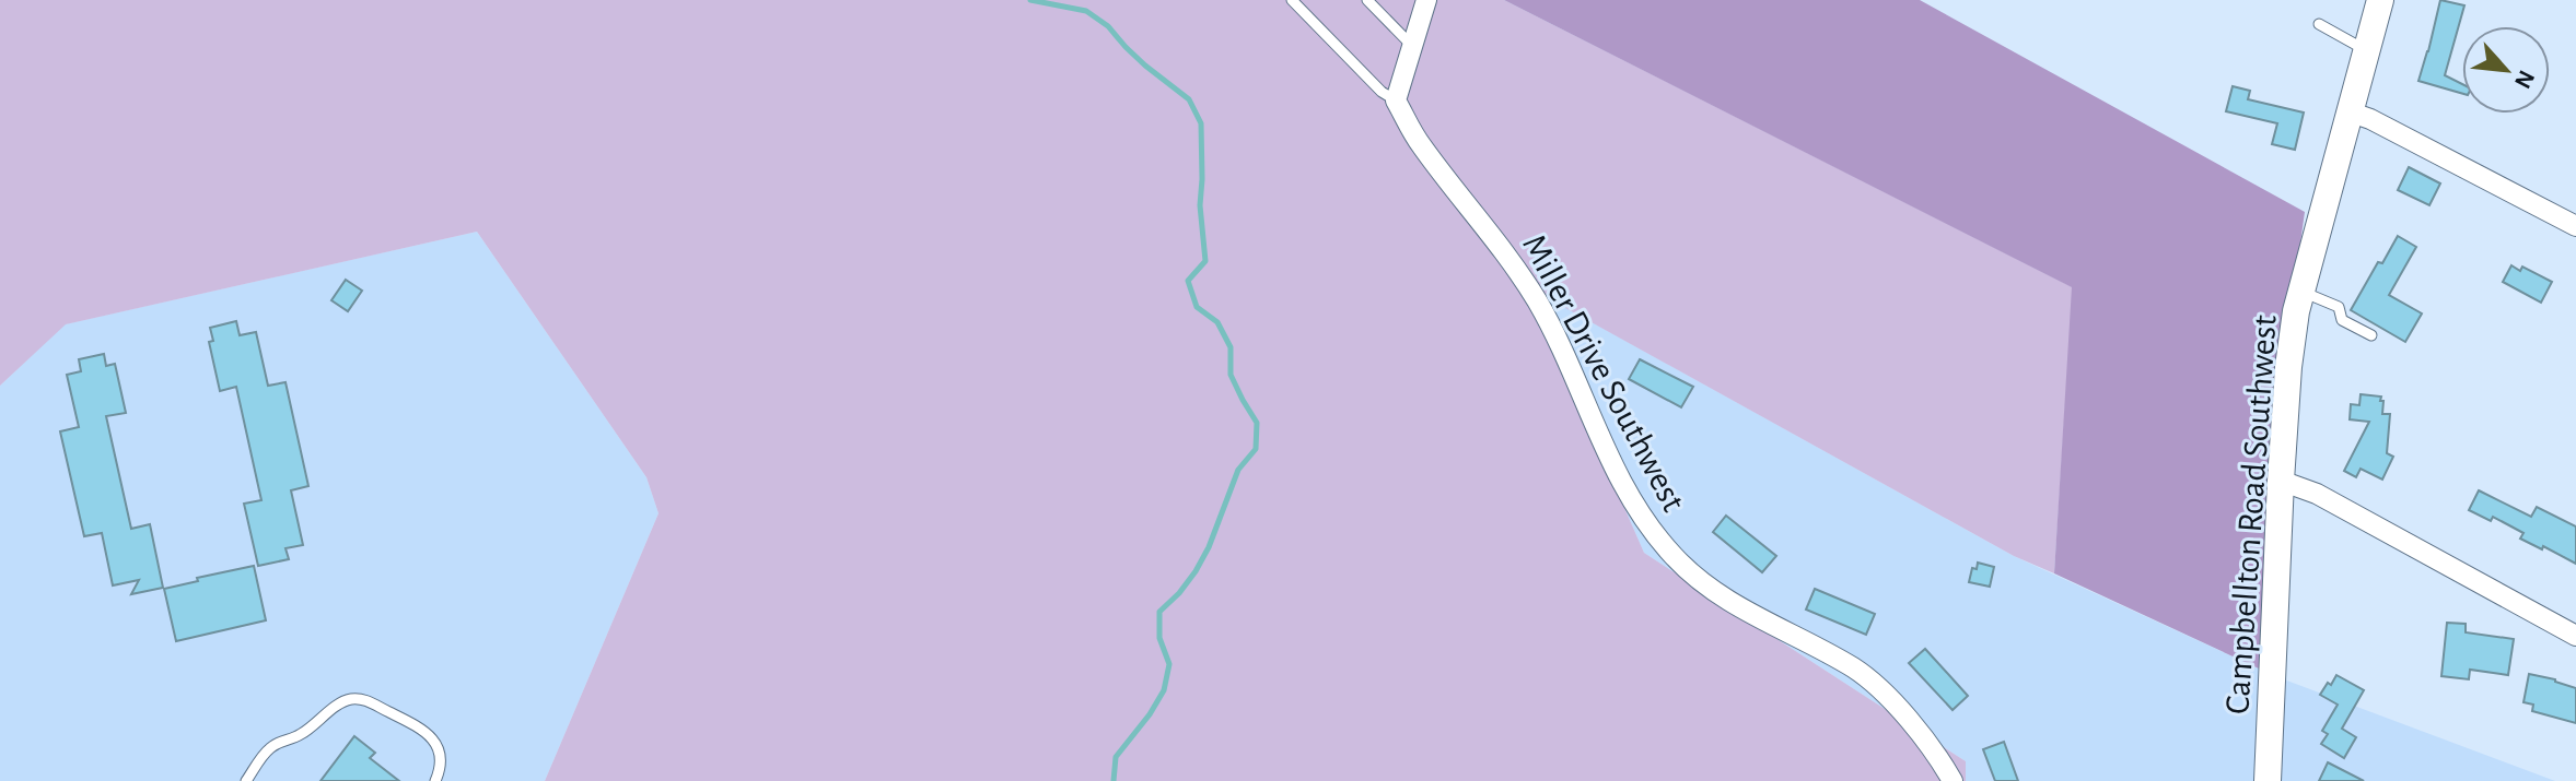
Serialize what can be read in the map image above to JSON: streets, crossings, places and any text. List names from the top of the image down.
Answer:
{
  "streets": {
    "main road": ["Campbellton Road Southwest"],
    "street": ["Miller Drive Southwest"]
  },
  "north": "bottom right"
}
